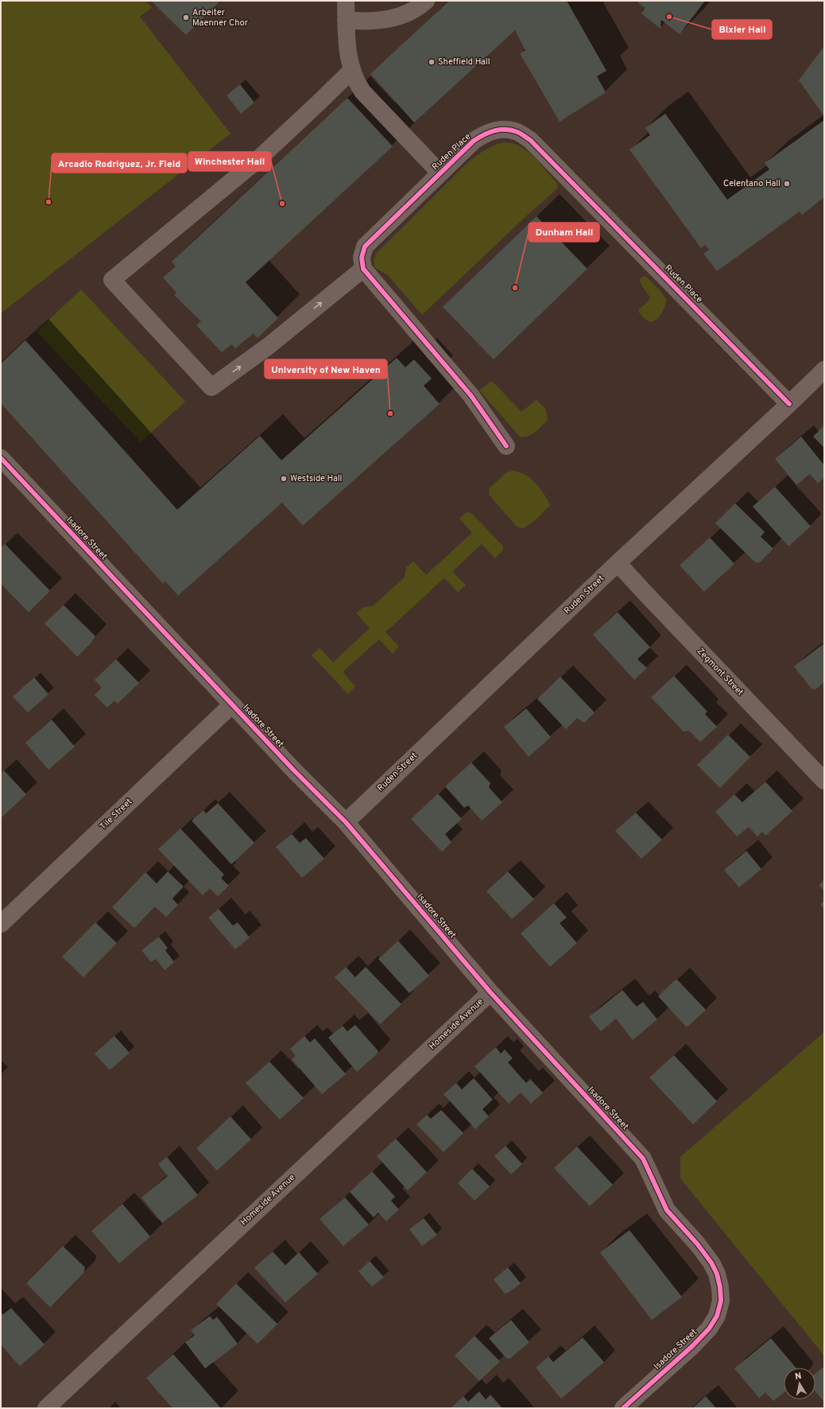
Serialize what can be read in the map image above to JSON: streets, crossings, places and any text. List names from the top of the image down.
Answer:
{
  "streets": {
    "street": [
      "Ruden Place",
      "Isadore Street",
      "Ruden Street",
      "Zegmont Street",
      "Tile Street",
      "Homeside Avenue"
    ]
  },
  "crossings": [
    ["Ruden Place", "Ruden Street"],
    ["Isadore Street", "Ruden Street"],
    ["Isadore Street", "Tile Street"],
    ["Isadore Street", "Homeside Avenue"],
    ["Ruden Street", "Zegmont Street"]
  ],
  "places": [
    "Bixler Hall",
    "Arbeiter Maenner Chor",
    "Sheffield Hall",
    "Celentano Hall",
    "Arcadio Rodriguez, Jr. Field",
    "Winchester Hall",
    "Dunham Hall",
    "University of New Haven",
    "Westside Hall"
  ],
  "north": "top"
}
